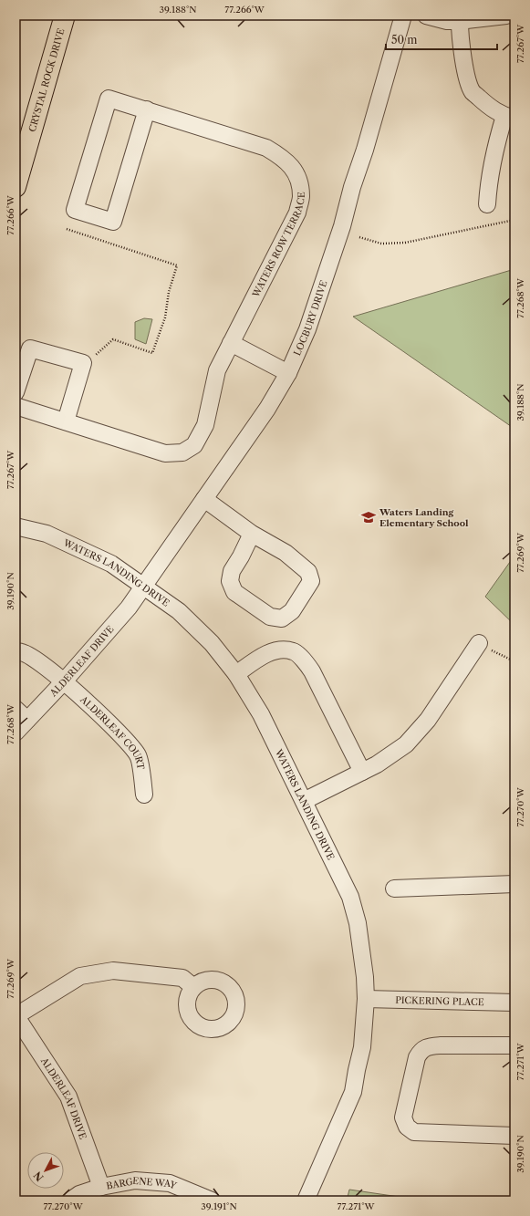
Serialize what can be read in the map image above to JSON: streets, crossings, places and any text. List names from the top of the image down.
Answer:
{
  "streets": {
    "main road": ["CRYSTAL ROCK DRIVE"],
    "street": [
      "WATERS ROW TERRACE",
      "LOCBURY DRIVE",
      "WATERS LANDING DRIVE",
      "ALDERLEAF DRIVE",
      "ALDERLEAF COURT",
      "PICKERING PLACE",
      "BARGENE WAY"
    ]
  },
  "crossings": [
    ["LOCBURY DRIVE", "WATERS LANDING DRIVE"],
    ["LOCBURY DRIVE", "ALDERLEAF DRIVE"],
    ["WATERS LANDING DRIVE", "ALDERLEAF DRIVE"],
    ["WATERS LANDING DRIVE", "PICKERING PLACE"],
    ["ALDERLEAF DRIVE", "ALDERLEAF COURT"],
    ["ALDERLEAF DRIVE", "BARGENE WAY"]
  ],
  "places": {
    "school or university": ["Waters Landing Elementary School"]
  },
  "scale_bar": "50 m",
  "north": "bottom left",
  "coordinates": [
    "39.188°N",
    "77.266°W",
    "77.267°W",
    "77.268°W",
    "77.269°W",
    "39.190°N",
    "77.270°W",
    "77.271°W",
    "39.191°N"
  ]
}
